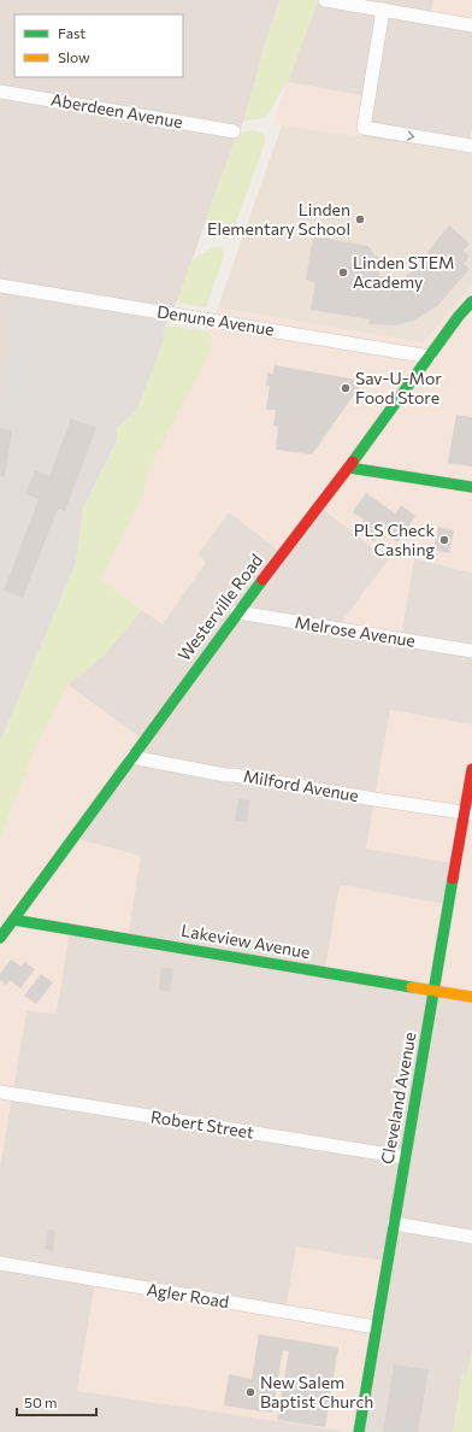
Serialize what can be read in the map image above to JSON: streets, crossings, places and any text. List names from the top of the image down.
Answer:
{
  "streets": {
    "main road": ["Westerville Road", "Lakeview Avenue", "Cleveland Avenue"],
    "street": [
      "Aberdeen Avenue",
      "Denune Avenue",
      "Melrose Avenue",
      "Milford Avenue",
      "Robert Street",
      "Agler Road"
    ]
  },
  "crossings": [
    ["Denune Avenue", "Westerville Road"],
    ["Westerville Road", "Melrose Avenue"],
    ["Westerville Road", "Milford Avenue"],
    ["Westerville Road", "Lakeview Avenue"],
    ["Milford Avenue", "Cleveland Avenue"],
    ["Lakeview Avenue", "Cleveland Avenue"],
    ["Cleveland Avenue", "Robert Street"],
    ["Cleveland Avenue", "Agler Road"]
  ],
  "places": [
    "Linden Elementary School",
    "Linden STEM Academy",
    "Sav-U-Mor Food Store",
    "PLS Check Cashing",
    "New Salem Baptist Church"
  ],
  "legend": ["Fast", "Slow"],
  "scale_bar": "50 m"
}
